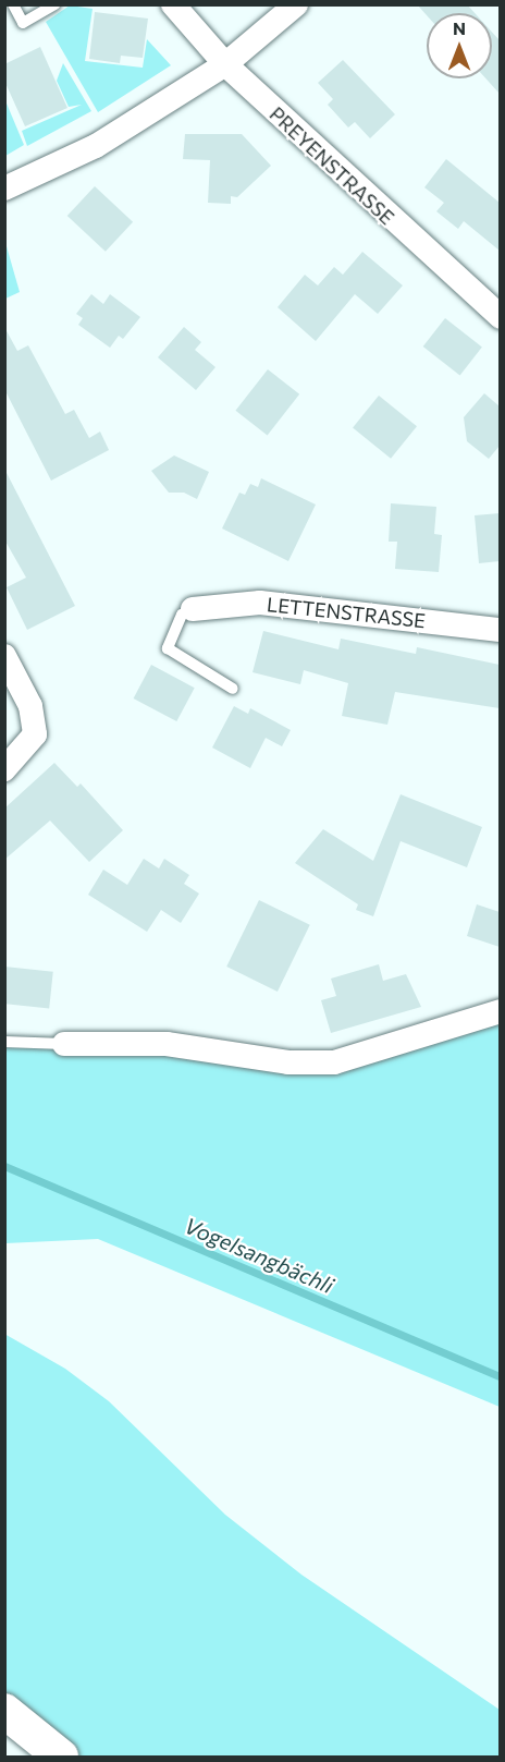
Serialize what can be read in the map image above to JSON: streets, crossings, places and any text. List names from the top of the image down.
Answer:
{
  "streets": {
    "street": ["PREYENSTRASSE", "LETTENSTRASSE"]
  },
  "water": ["Vogelsangbächli"],
  "north": "top"
}
